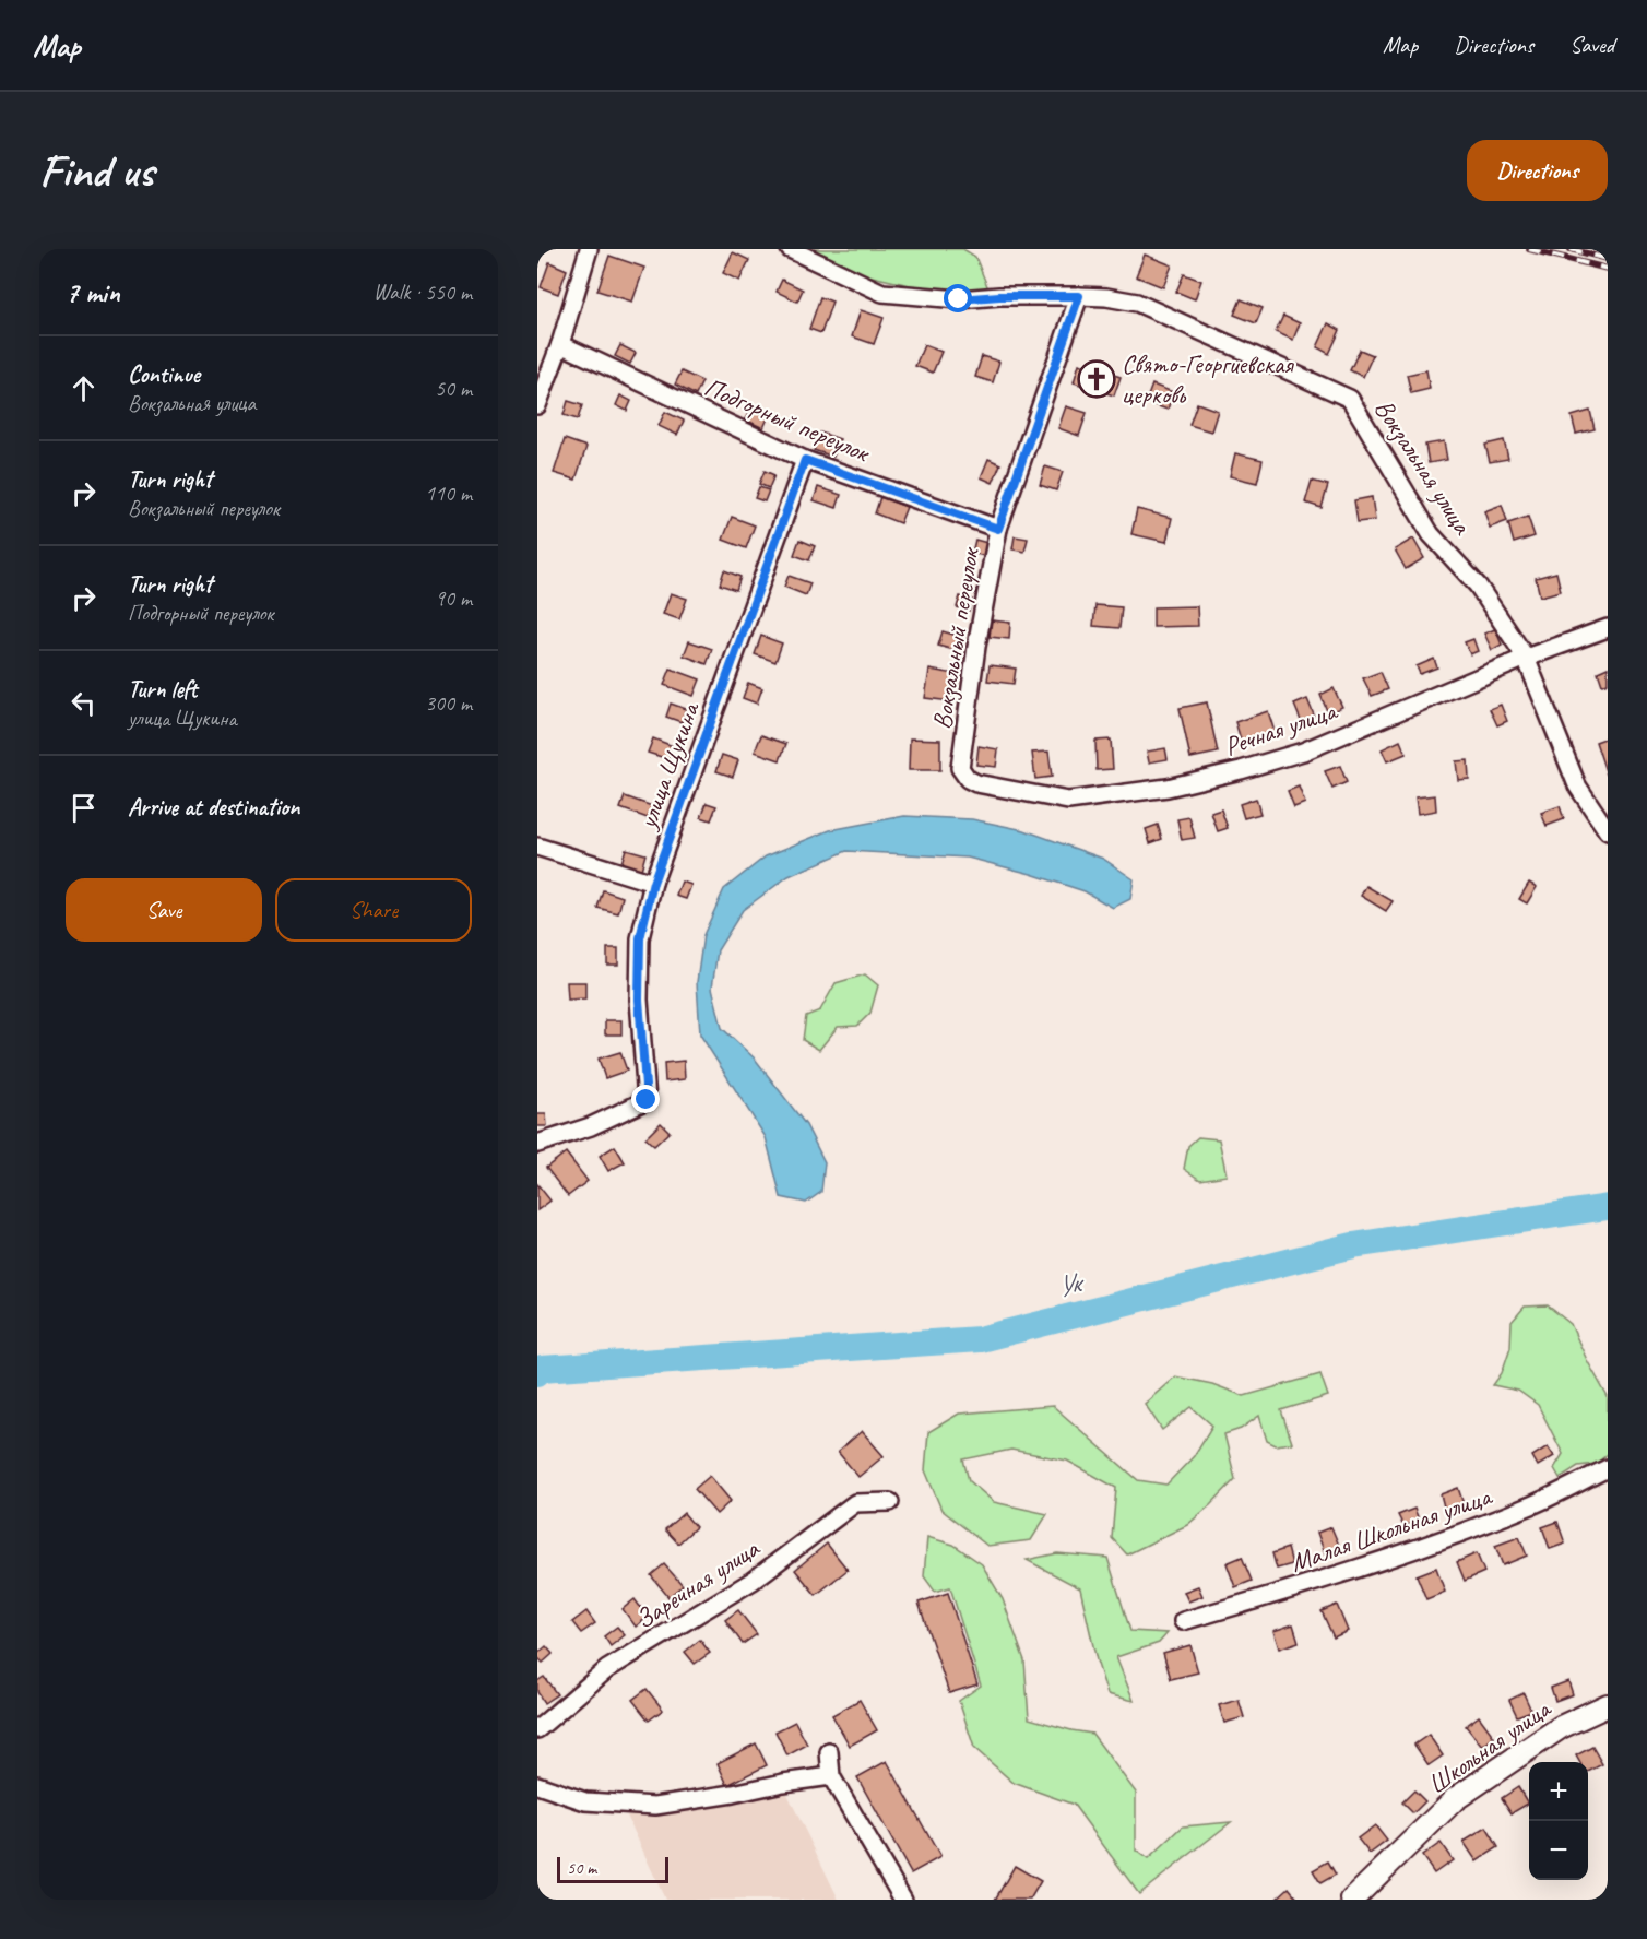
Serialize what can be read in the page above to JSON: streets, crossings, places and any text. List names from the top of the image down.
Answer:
{
  "streets": {
    "street": [
      "Подгорный переулок",
      "Вокзальная улица",
      "Вокзальный переулок",
      "Речная улица",
      "улица Щукина",
      "Малая Школьная улица",
      "Заречная улица",
      "Школьная улица"
    ]
  },
  "crossings": [
    ["Подгорный переулок", "Вокзальный переулок"],
    ["Подгорный переулок", "улица Щукина"],
    ["Вокзальная улица", "Вокзальный переулок"],
    ["Вокзальная улица", "Речная улица"],
    ["Вокзальный переулок", "Речная улица"]
  ],
  "water": ["Ук"],
  "places": {
    "church": ["Свято-Георгиевская церковь"]
  },
  "scale_bar": "50 m",
  "page": {
    "header": "Map",
    "nav": ["Map", "Directions", "Saved"],
    "buttons": [
      "Directions",
      ["Save", "Share"]
    ],
    "title": "Find us",
    "heading": ["7 min", "Walk · 550 m"],
    "list": [
      ["Continue", "Вокзальная улица", "50 m"],
      ["Turn right", "Вокзальный переулок", "110 m"],
      ["Turn right", "Подгорный переулок", "90 m"],
      ["Turn left", "улица Щукина", "300 m"],
      "Arrive at destination"
    ],
    "map_buttons": ["+", "−"],
    "scale": "50 m"
  }
}
